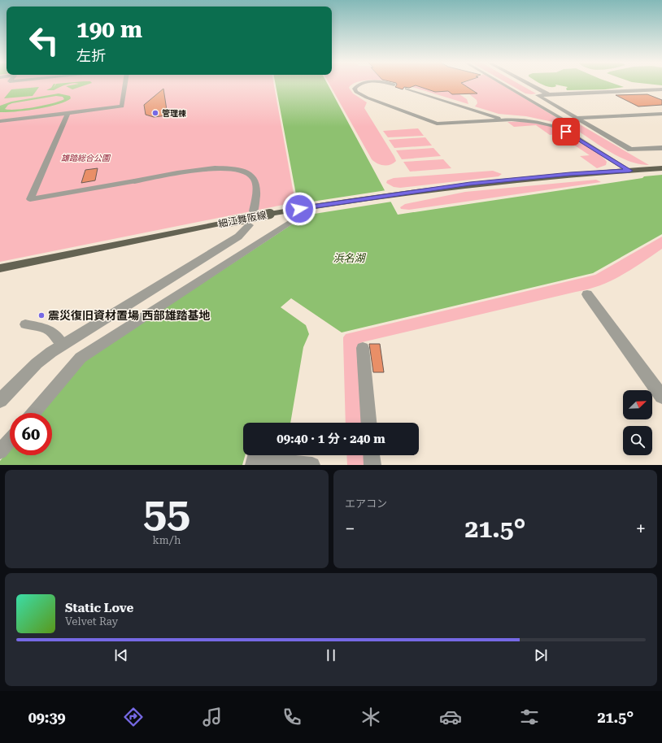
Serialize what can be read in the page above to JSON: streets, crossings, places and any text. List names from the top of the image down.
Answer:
{
  "streets": {
    "main road": ["細江舞阪線"]
  },
  "water": ["浜名湖"],
  "parks": ["雄踏総合公園"],
  "places": ["管理棟", "震災復旧資材置場 西部雄踏基地"],
  "north": "top right",
  "page": {
    "turn": ["190 m", "左折"],
    "limit": "60",
    "trip": "09:40 · 1 分 · 240 m",
    "tile": [
      ["55", "km/h"],
      "エアコン"
    ],
    "heat": ["−", "21.5°", "+"],
    "song": ["Static Love", "Velvet Ray"],
    "tabs": ["09:39", "21.5°"]
  }
}
